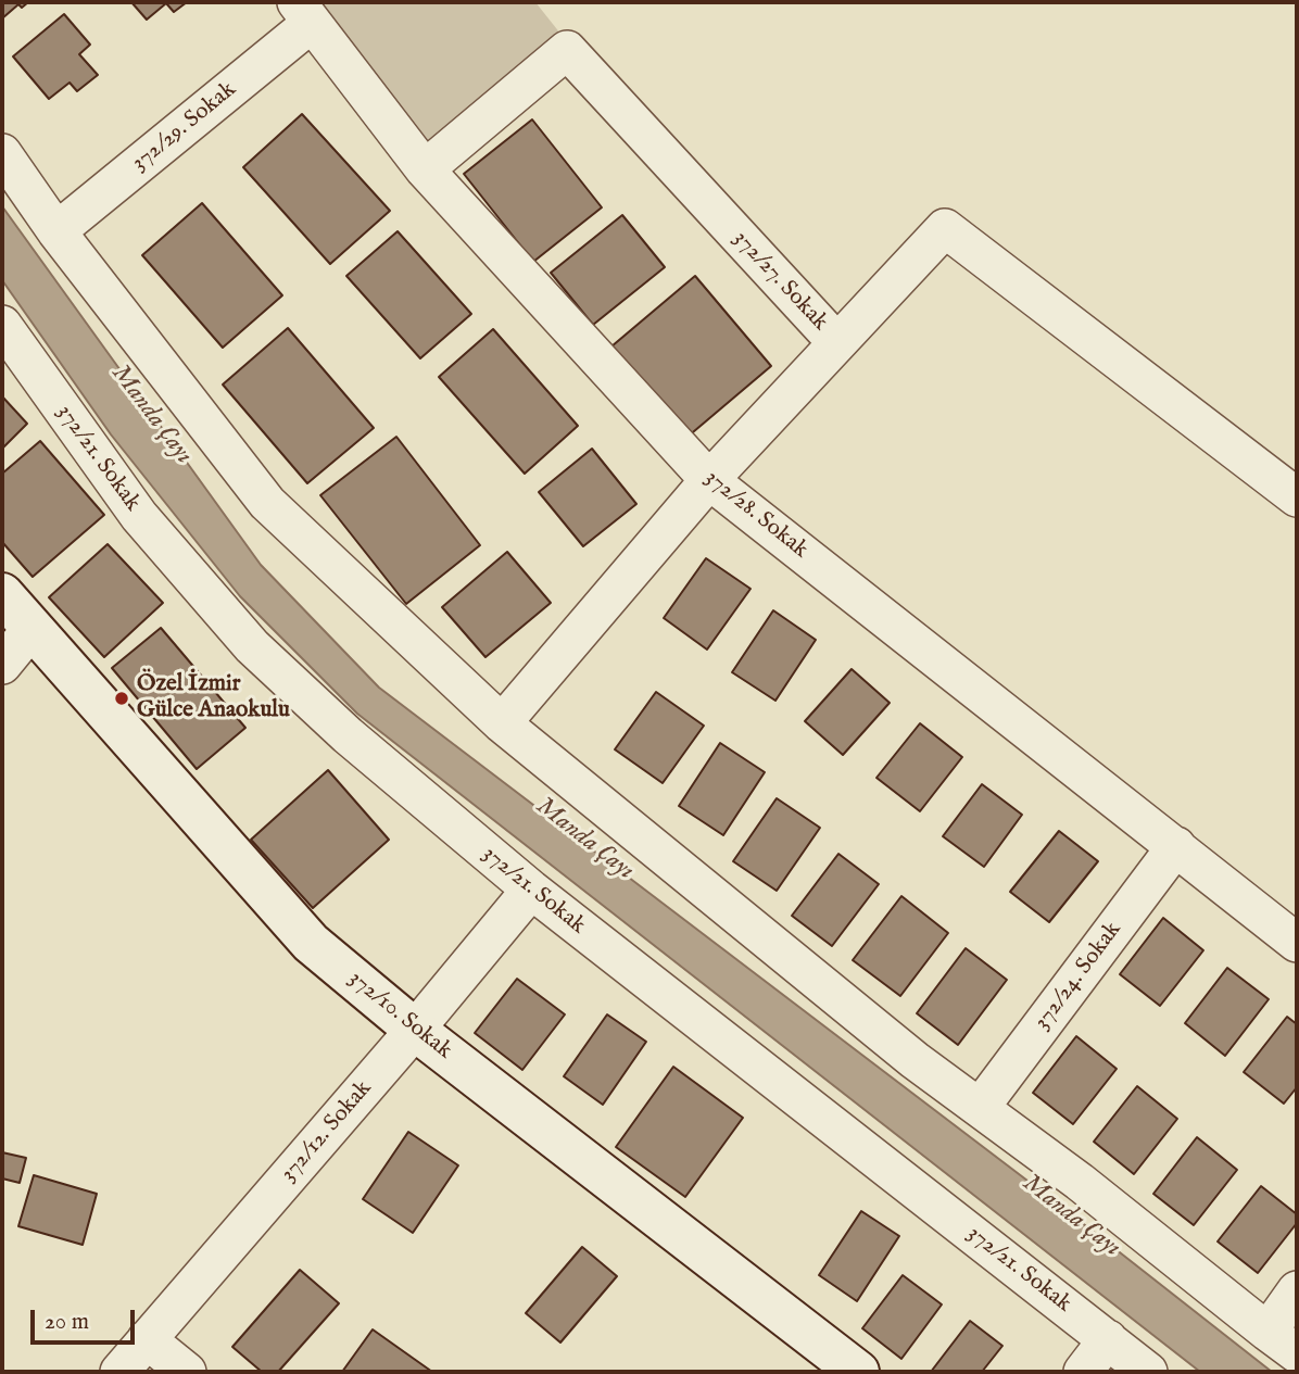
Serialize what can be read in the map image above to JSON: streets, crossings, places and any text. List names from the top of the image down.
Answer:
{
  "streets": {
    "street": [
      "372/29. Sokak",
      "372/27. Sokak",
      "372/21. Sokak",
      "372/28. Sokak",
      "372/24. Sokak",
      "372/10. Sokak",
      "372/12. Sokak"
    ]
  },
  "crossings": [
    ["372/29. Sokak", "372/28. Sokak"],
    ["372/27. Sokak", "372/28. Sokak"],
    ["372/21. Sokak", "372/12. Sokak"],
    ["372/28. Sokak", "372/24. Sokak"],
    ["372/10. Sokak", "372/12. Sokak"]
  ],
  "water": ["Manda Çayı"],
  "places": ["Özel İzmir Gülce Anaokulu"],
  "scale_bar": "20 m"
}
